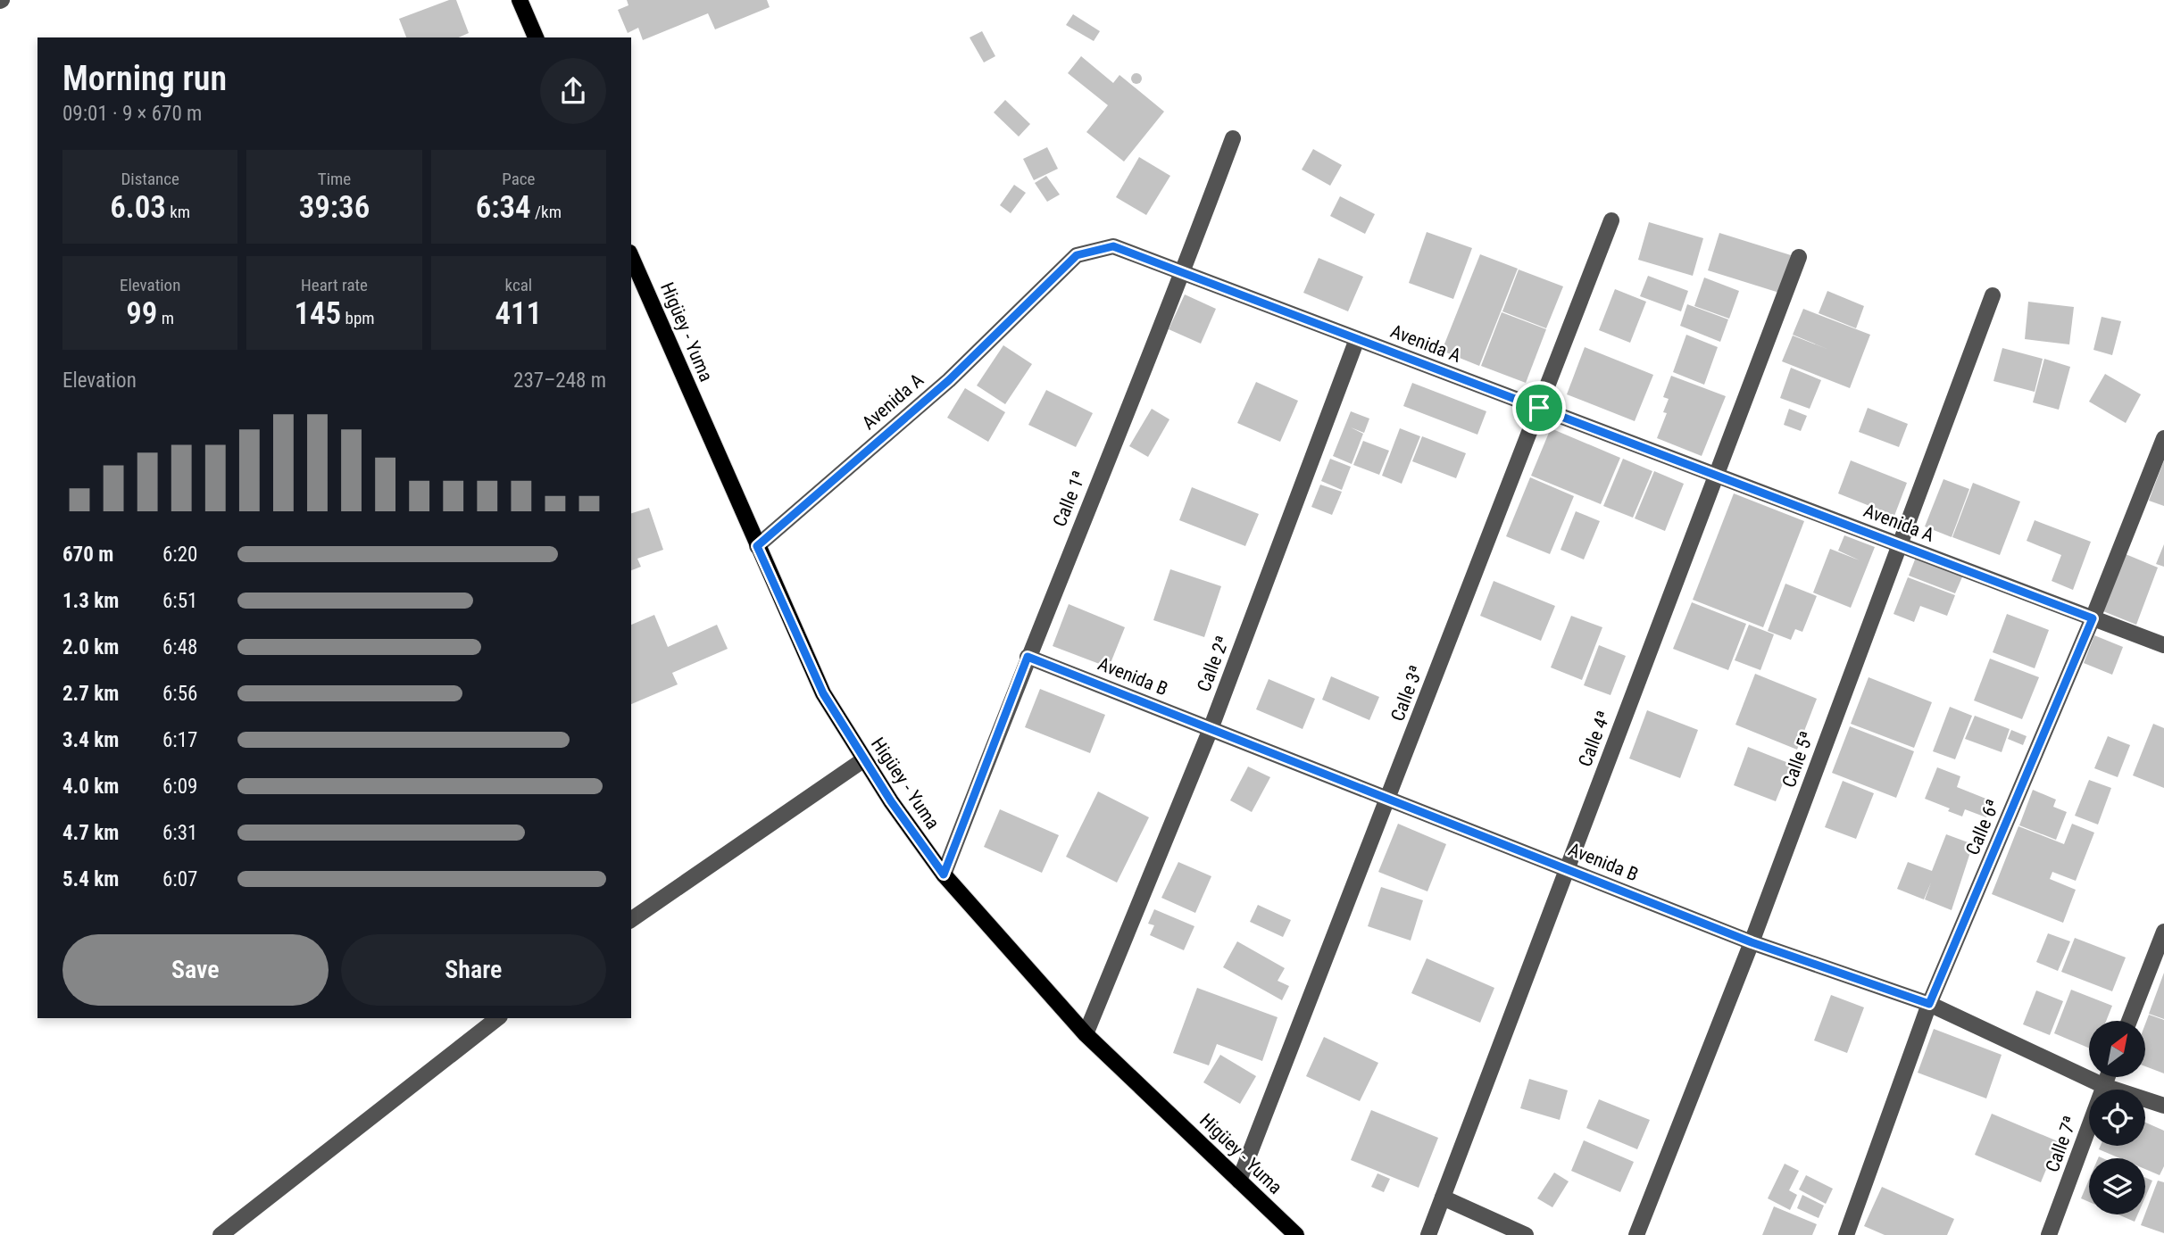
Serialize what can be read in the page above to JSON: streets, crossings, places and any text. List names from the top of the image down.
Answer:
{
  "streets": {
    "main road": ["Higüey - Yuma"],
    "street": [
      "Avenida A",
      "Calle 1ª",
      "Calle 2ª",
      "Avenida B",
      "Calle 3ª",
      "Calle 4ª",
      "Calle 5ª",
      "Calle 6ª",
      "Calle 7ª"
    ]
  },
  "crossings": [
    ["Higüey - Yuma", "Avenida A"],
    ["Higüey - Yuma", "Calle 1ª"],
    ["Higüey - Yuma", "Calle 2ª"],
    ["Higüey - Yuma", "Calle 3ª"],
    ["Avenida A", "Calle 1ª"],
    ["Avenida A", "Calle 2ª"],
    ["Avenida A", "Calle 3ª"],
    ["Avenida A", "Calle 4ª"],
    ["Avenida A", "Calle 5ª"],
    ["Avenida A", "Calle 6ª"],
    ["Calle 1ª", "Avenida B"],
    ["Calle 2ª", "Avenida B"],
    ["Avenida B", "Calle 3ª"],
    ["Avenida B", "Calle 4ª"],
    ["Avenida B", "Calle 5ª"],
    ["Avenida B", "Calle 6ª"],
    ["Avenida B", "Calle 7ª"]
  ],
  "north": "top right",
  "page": {
    "heading": ["Morning run", "09:01 · 9 × 670 m"],
    "stats": [
      ["Distance", "6.03 km"],
      ["Time", "39:36"],
      ["Pace", "6:34 /km"],
      ["Elevation", "99 m"],
      ["Heart rate", "145 bpm"],
      ["kcal", "411"]
    ],
    "chart": ["Elevation", "237–248 m"],
    "list": [
      {
        "name": "670 m",
        "note": "6:20"
      },
      {
        "name": "1.3 km",
        "note": "6:51"
      },
      {
        "name": "2.0 km",
        "note": "6:48"
      },
      {
        "name": "2.7 km",
        "note": "6:56"
      },
      {
        "name": "3.4 km",
        "note": "6:17"
      },
      {
        "name": "4.0 km",
        "note": "6:09"
      },
      {
        "name": "4.7 km",
        "note": "6:31"
      },
      {
        "name": "5.4 km",
        "note": "6:07"
      }
    ],
    "buttons": ["Save", "Share"]
  }
}
